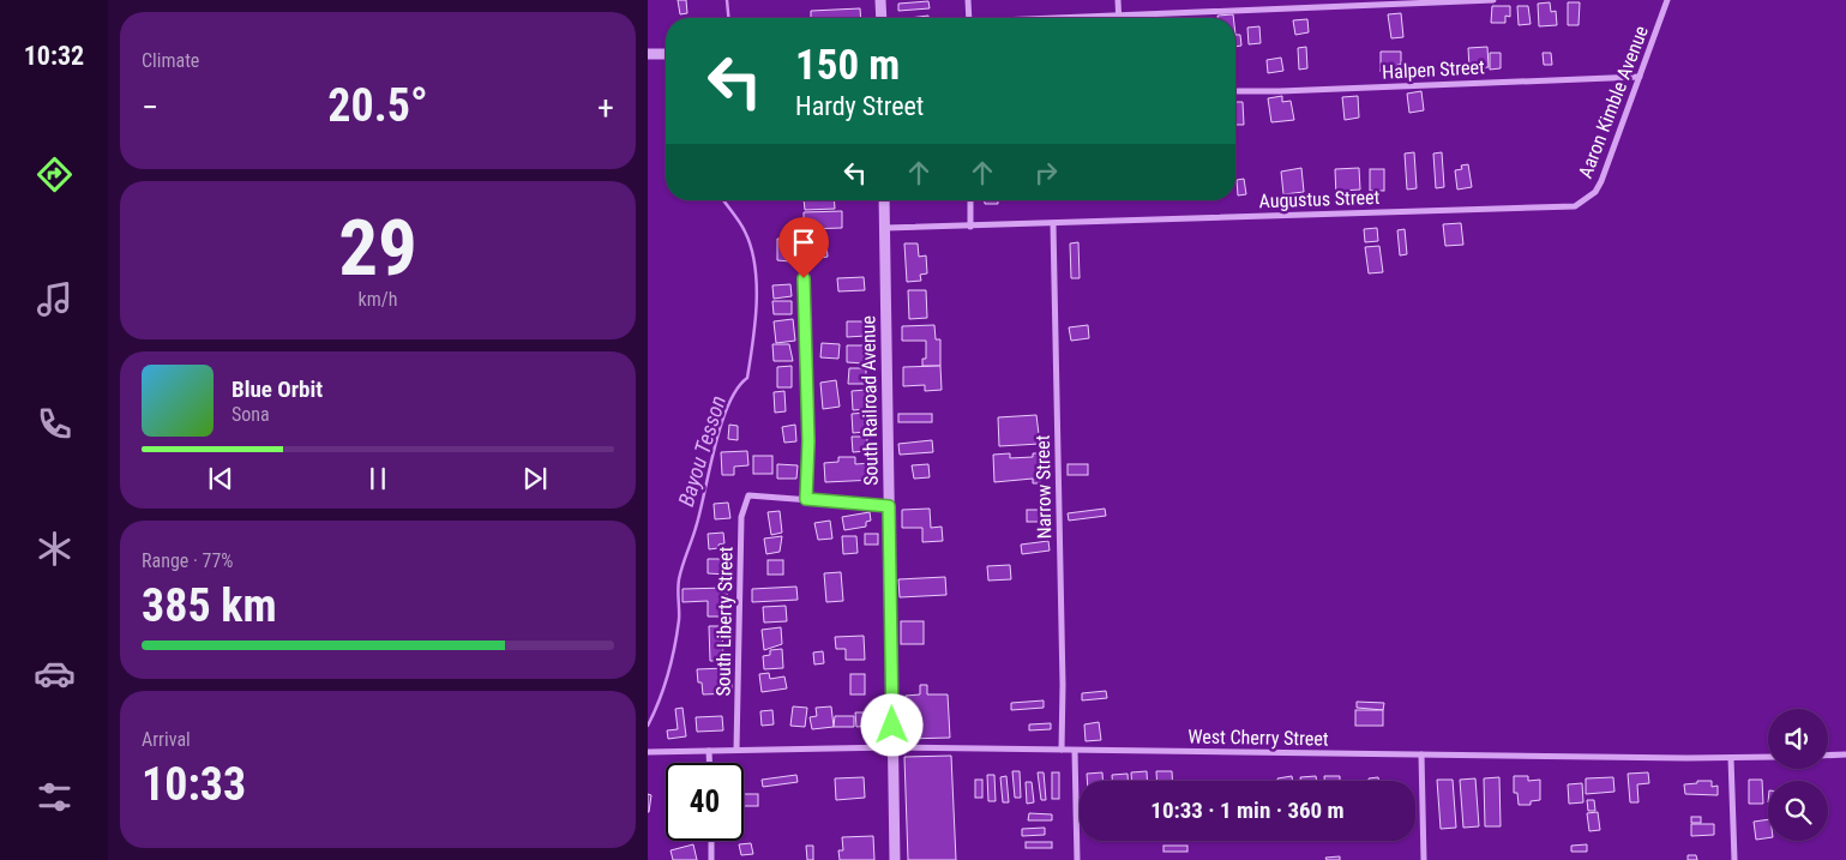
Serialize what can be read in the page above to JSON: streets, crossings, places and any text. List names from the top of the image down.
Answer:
{
  "streets": {
    "street": [
      "Halpen Street",
      "Aaron Kimble Avenue",
      "Augustus Street",
      "South Railroad Avenue",
      "Narrow Street",
      "South Liberty Street",
      "West Cherry Street"
    ]
  },
  "crossings": [
    ["Halpen Street", "Aaron Kimble Avenue"],
    ["Aaron Kimble Avenue", "Augustus Street"],
    ["Augustus Street", "South Railroad Avenue"],
    ["Augustus Street", "Narrow Street"],
    ["South Railroad Avenue", "West Cherry Street"],
    ["Narrow Street", "West Cherry Street"],
    ["South Liberty Street", "West Cherry Street"]
  ],
  "water": ["Bayou Tesson"],
  "page": {
    "tabs": "10:32",
    "tile": [
      "Climate",
      ["29", "km/h"],
      ["Range · 77%", "385 km"],
      ["Arrival", "10:33"]
    ],
    "turn": ["150 m", "Hardy Street"],
    "heat": ["−", "20.5°", "+"],
    "song": ["Blue Orbit", "Sona"],
    "limit": "40",
    "trip": "10:33 · 1 min · 360 m"
  }
}
